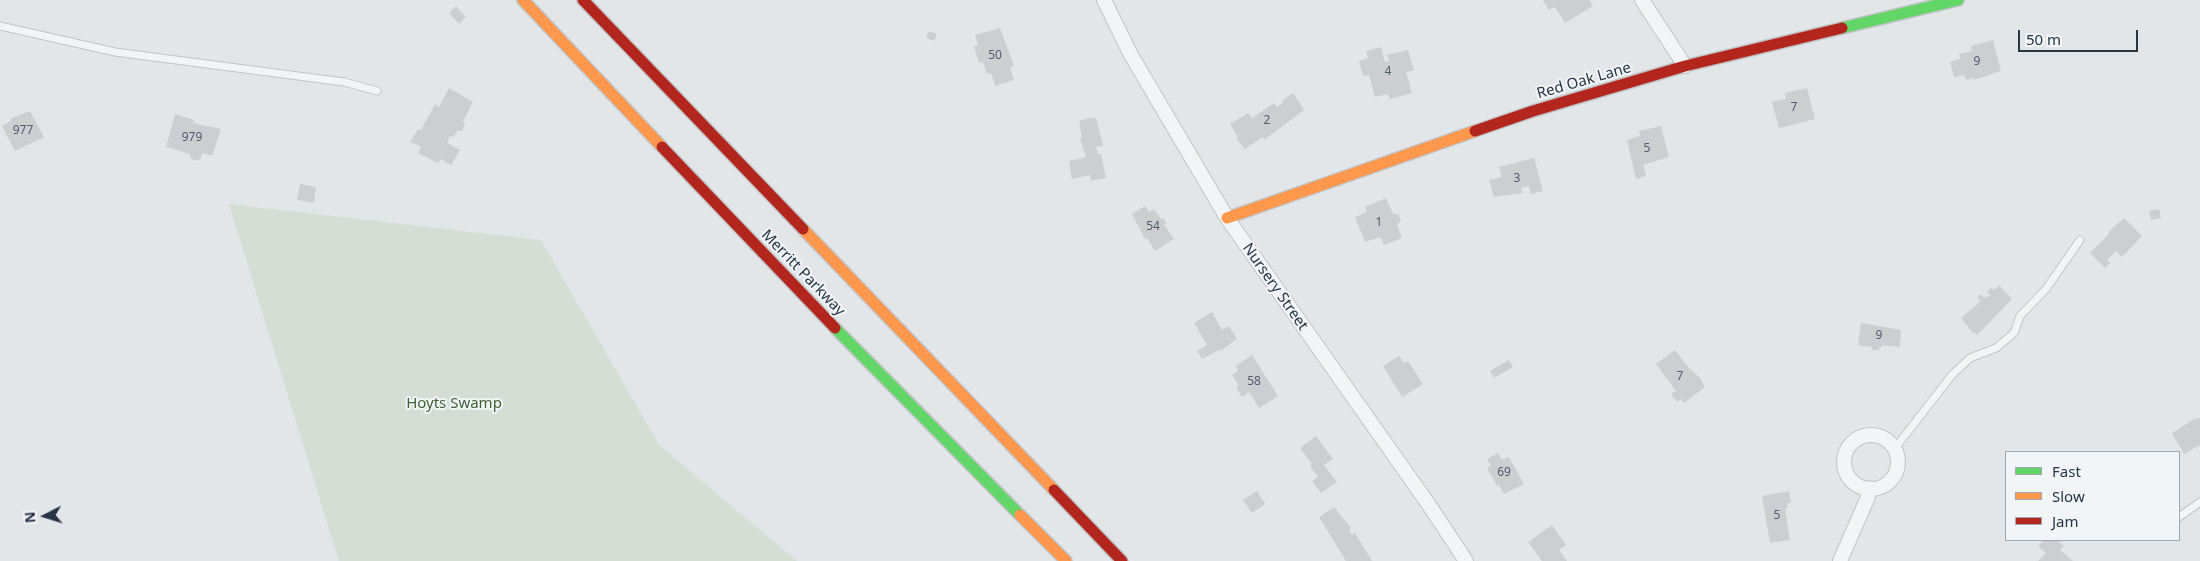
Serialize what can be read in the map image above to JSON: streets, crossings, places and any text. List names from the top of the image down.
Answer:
{
  "streets": {
    "main road": ["Red Oak Lane", "Merritt Parkway"],
    "street": ["Nursery Street"]
  },
  "crossings": [
    ["Red Oak Lane", "Nursery Street"]
  ],
  "parks": ["Hoyts Swamp"],
  "house_numbers": [
    "50",
    "9",
    "4",
    "7",
    "2",
    "977",
    "979",
    "5",
    "3",
    "1",
    "54",
    "9",
    "7",
    "58",
    "69",
    "5"
  ],
  "legend": ["Fast", "Slow", "Jam"],
  "scale_bar": "50 m",
  "north": "left"
}
